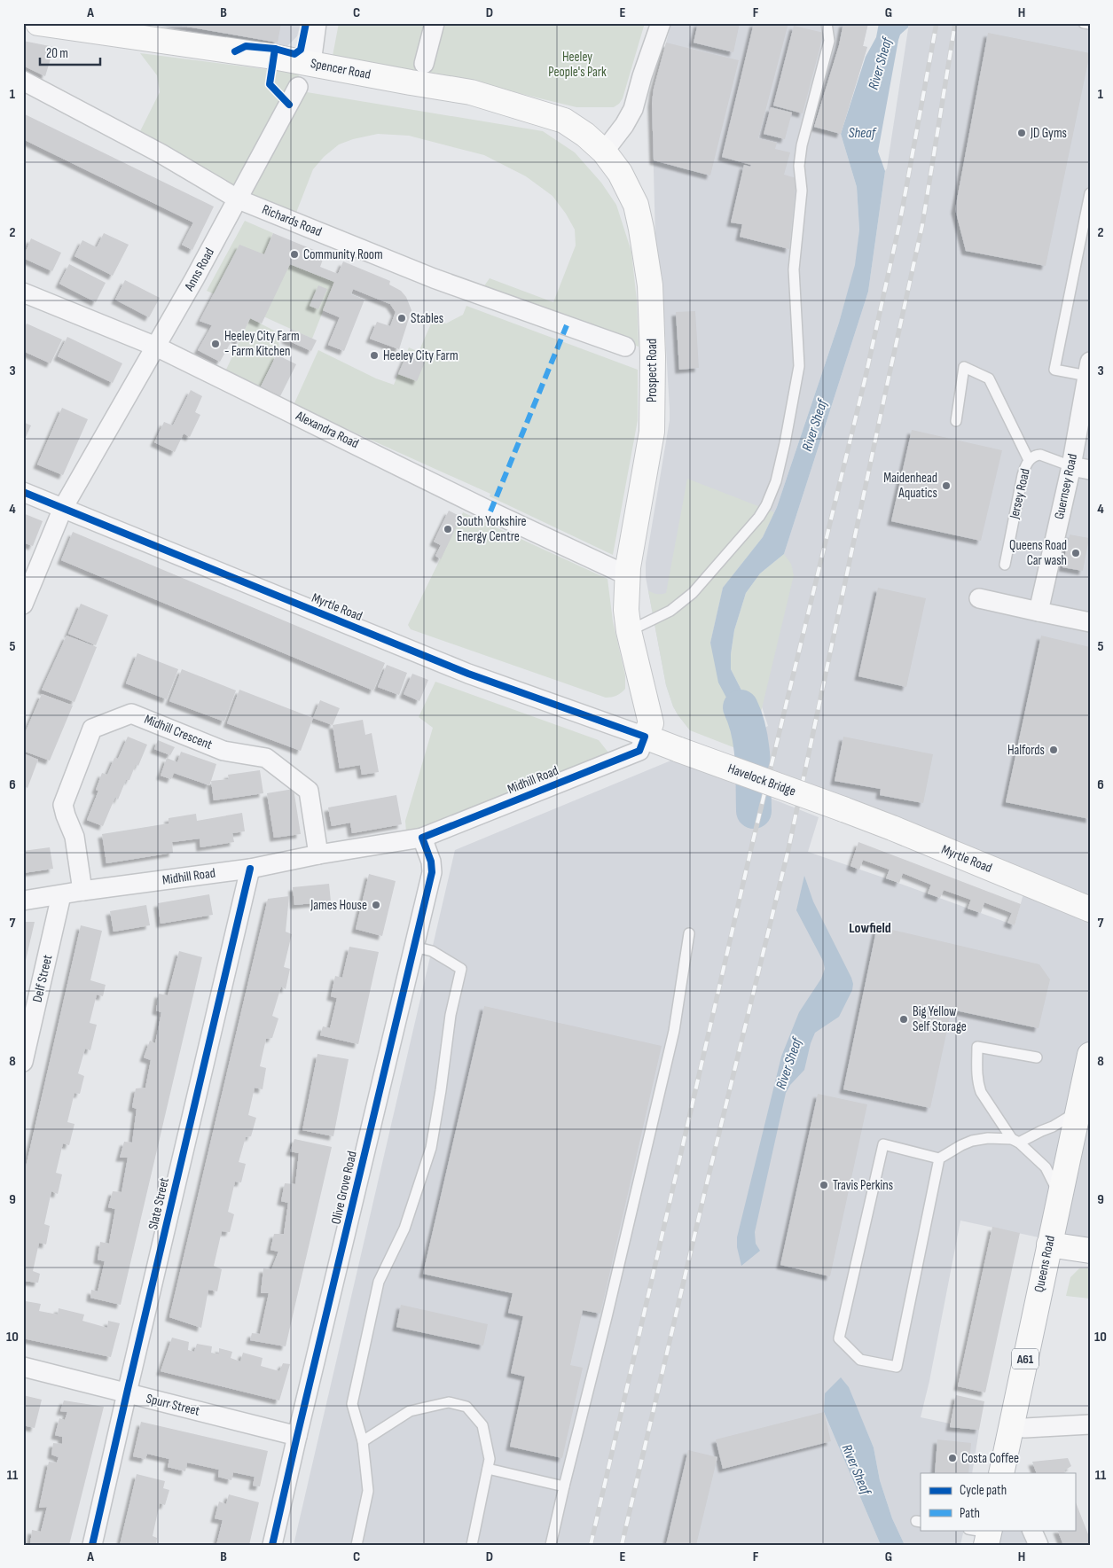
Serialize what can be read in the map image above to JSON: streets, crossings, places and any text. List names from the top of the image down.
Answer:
{
  "streets": {
    "main road": [
      "Spencer Road",
      "Prospect Road",
      "Myrtle Road",
      "Havelock Bridge",
      "Queens Road",
      "A61"
    ],
    "street": [
      "Richards Road",
      "Anns Road",
      "Alexandra Road",
      "Guernsey Road",
      "Midhill Crescent",
      "Midhill Road",
      "Delf Street",
      "Olive Grove Road",
      "Slate Street",
      "Spurr Street"
    ],
    "lane": ["Jersey Road"]
  },
  "crossings": [
    ["Spencer Road", "Prospect Road"],
    ["Richards Road", "Anns Road"],
    ["Anns Road", "Alexandra Road"],
    ["Anns Road", "Myrtle Road"],
    ["Prospect Road", "Alexandra Road"],
    ["Prospect Road", "Myrtle Road"],
    ["Prospect Road", "Midhill Road"],
    ["Guernsey Road", "Jersey Road"],
    ["Myrtle Road", "Midhill Road"],
    ["Myrtle Road", "Havelock Bridge"],
    ["Midhill Crescent", "Midhill Road"],
    ["Midhill Road", "Delf Street"],
    ["Midhill Road", "Olive Grove Road"],
    ["Midhill Road", "Slate Street"],
    ["Olive Grove Road", "Spurr Street"],
    ["Slate Street", "Spurr Street"]
  ],
  "districts": ["Lowfield"],
  "water": ["River Sheaf", "Sheaf"],
  "parks": ["Heeley People's Park"],
  "places": [
    "JD Gyms",
    "Community Room",
    "Stables",
    "Heeley City Farm - Farm Kitchen",
    "Heeley City Farm",
    "Maidenhead Aquatics",
    "South Yorkshire Energy Centre",
    "Queens Road Car wash",
    "Halfords",
    "James House",
    "Big Yellow Self Storage",
    "Travis Perkins",
    "Costa Coffee"
  ],
  "legend": ["Cycle path", "Path"],
  "scale_bar": "20 m",
  "grid": {
    "columns": [
      "A",
      "B",
      "C",
      "D",
      "E",
      "F",
      "G",
      "H"
    ],
    "rows": [
      "1",
      "2",
      "3",
      "4",
      "5",
      "6",
      "7",
      "8",
      "9",
      "10",
      "11"
    ]
  }
}
